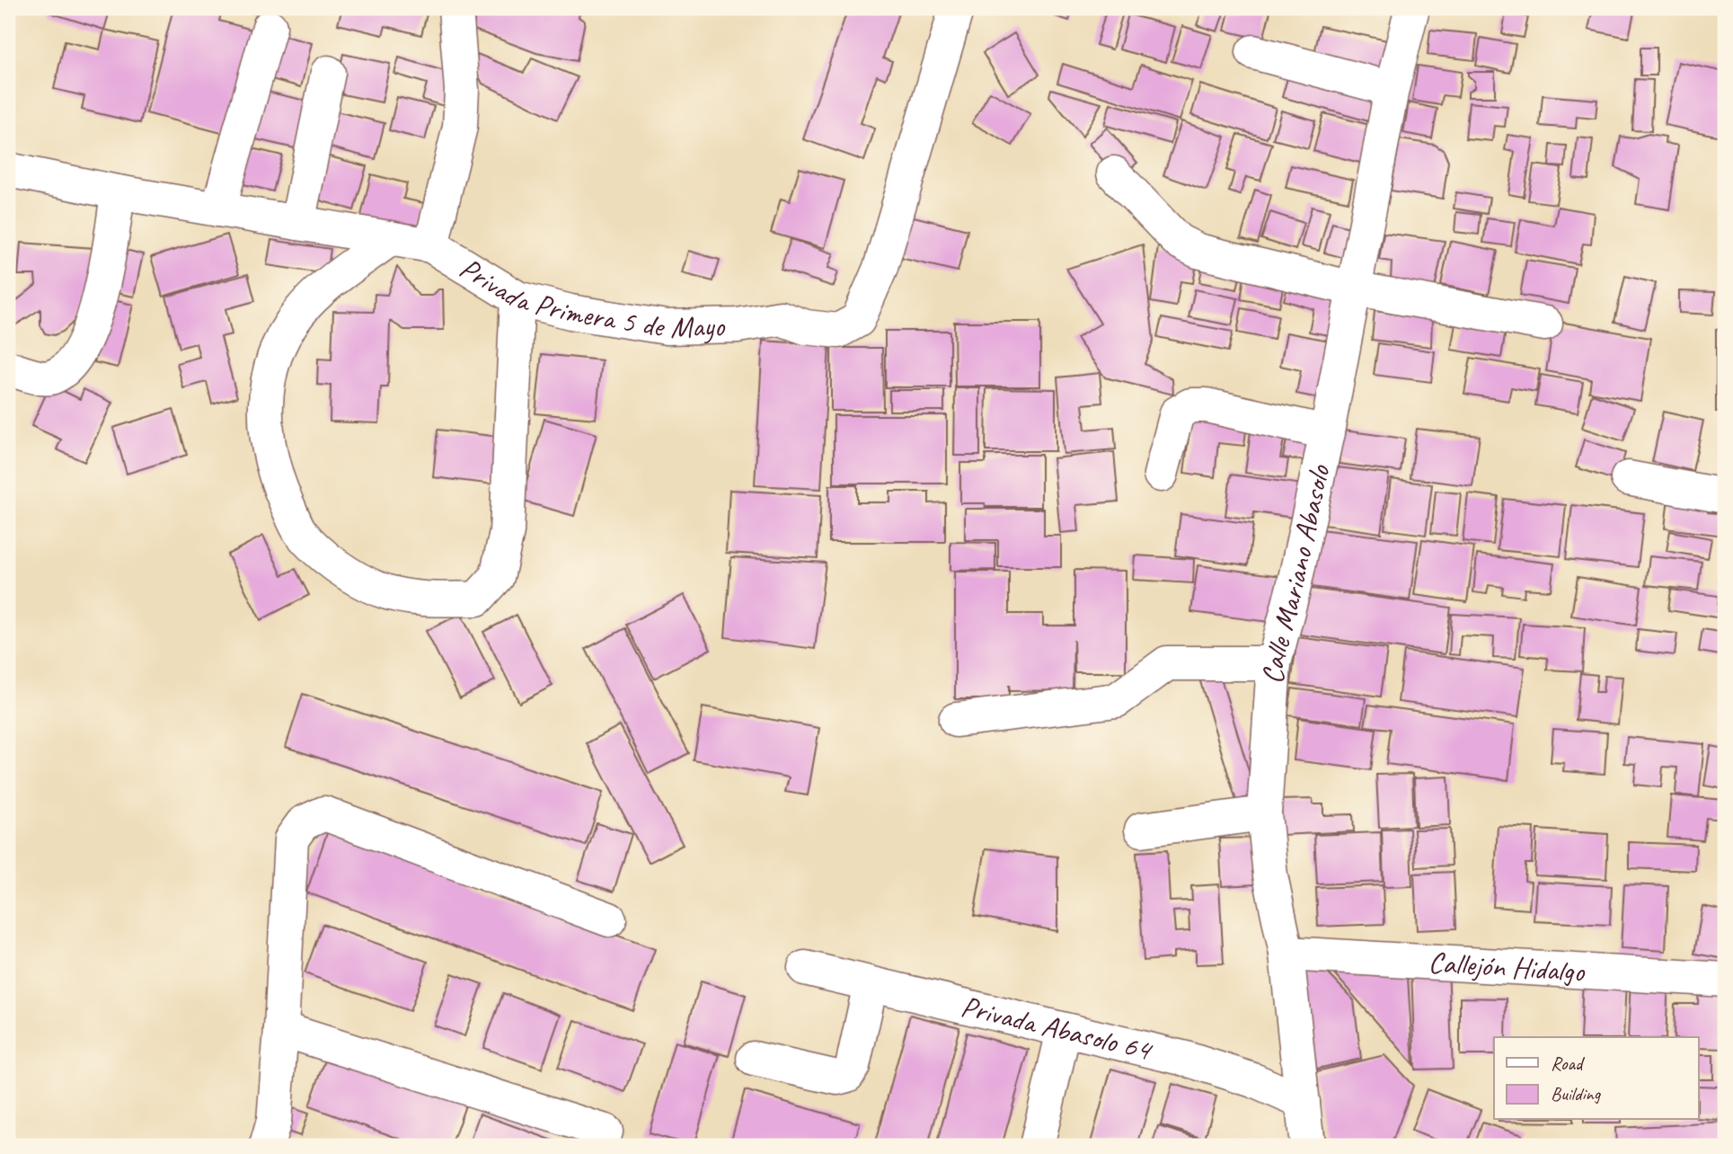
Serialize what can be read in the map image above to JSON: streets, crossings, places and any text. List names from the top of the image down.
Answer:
{
  "streets": {
    "street": [
      "Privada Primera 5 de Mayo",
      "Calle Mariano Abasolo",
      "Callejón Hidalgo",
      "Privada Abasolo 64"
    ]
  },
  "crossings": [
    ["Calle Mariano Abasolo", "Callejón Hidalgo"],
    ["Calle Mariano Abasolo", "Privada Abasolo 64"]
  ],
  "legend": ["Road", "Building"]
}
